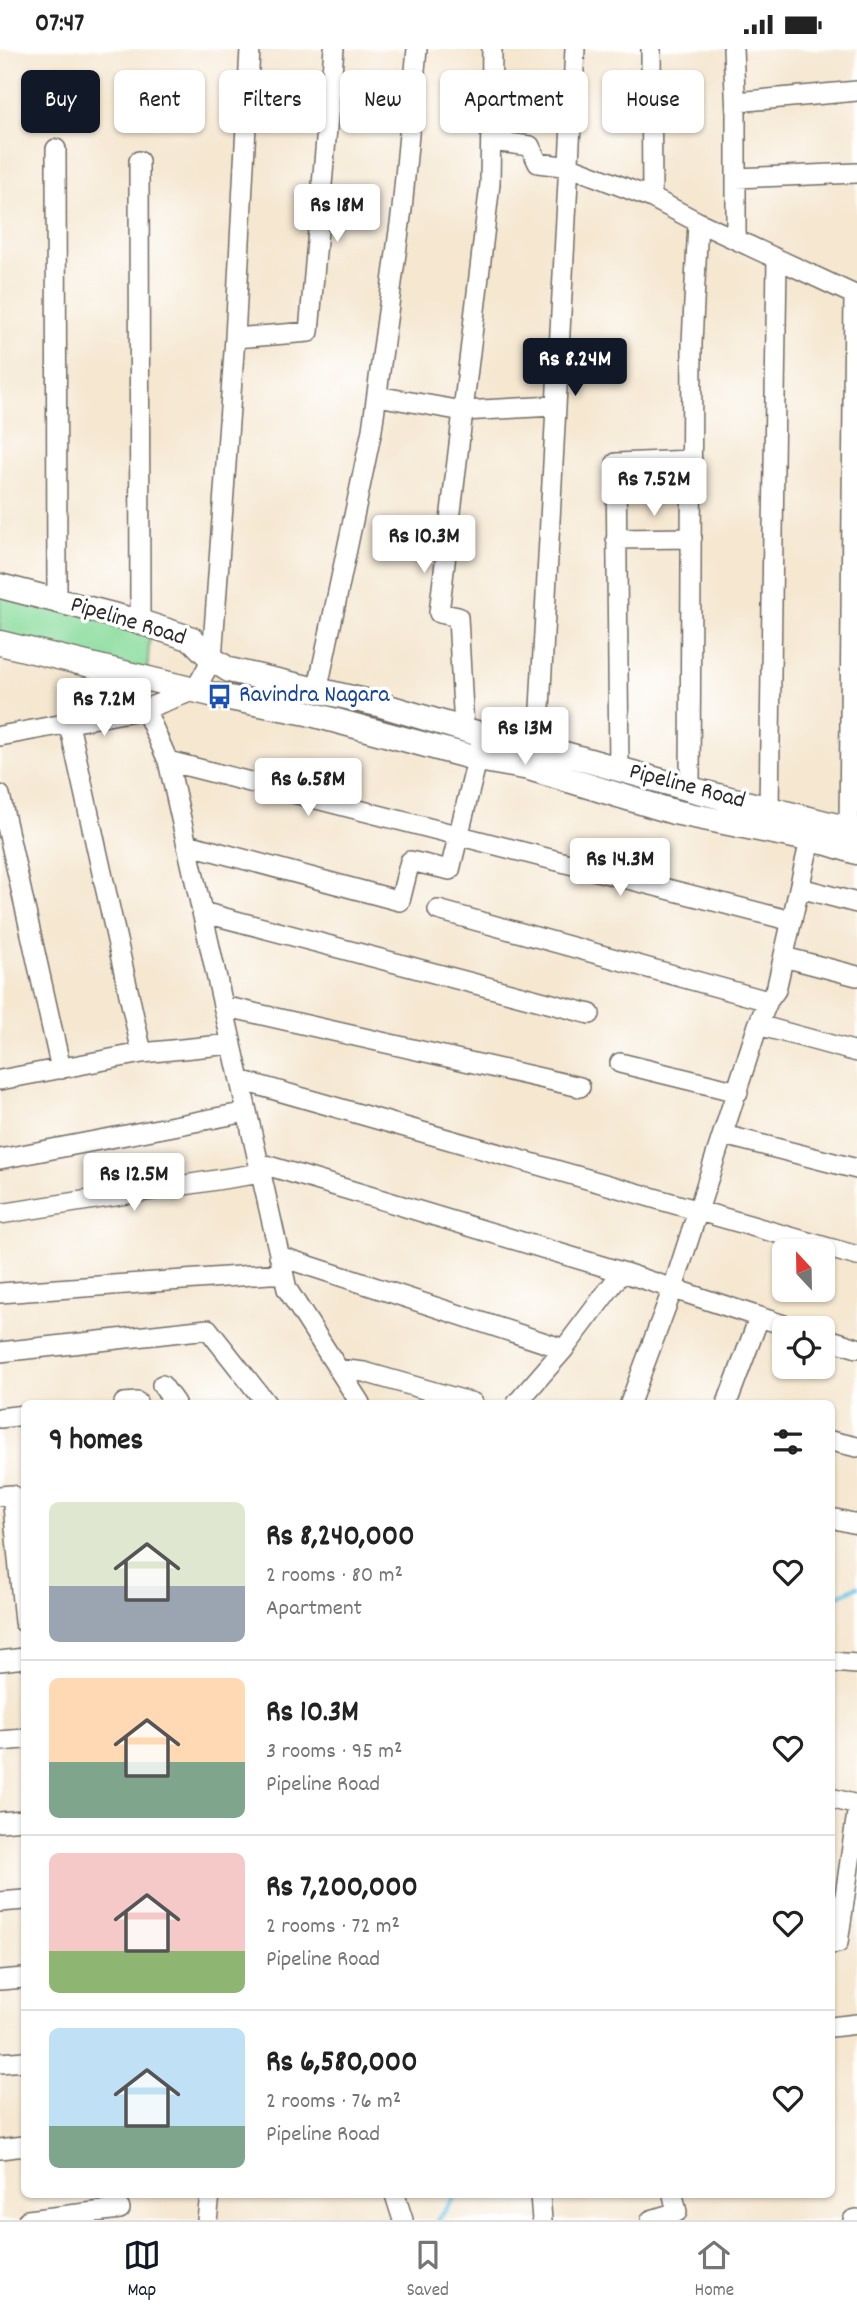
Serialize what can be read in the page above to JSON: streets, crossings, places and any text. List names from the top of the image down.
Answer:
{
  "streets": {
    "main road": ["Pipeline Road"]
  },
  "places": {
    "bus stop": ["Ravindra Nagara"]
  },
  "north": "top",
  "page": {
    "status": "07:47",
    "chip": [
      "Buy",
      "Rent",
      "Filters",
      "New",
      "Apartment",
      "House"
    ],
    "price": [
      "Rs 18M",
      "Rs 8.24M",
      "Rs 7.52M",
      "Rs 10.3M",
      "Rs 7.2M",
      "Rs 13M",
      "Rs 6.58M",
      "Rs 14.3M",
      "Rs 12.5M"
    ],
    "heading": "9 homes",
    "list": [
      {
        "name": "Rs 8,240,000",
        "note": "2 rooms · 80 m² · Apartment"
      },
      {
        "name": "Rs 10.3M",
        "note": "3 rooms · 95 m² · Pipeline Road"
      },
      {
        "name": "Rs 7,200,000",
        "note": "2 rooms · 72 m² · Pipeline Road"
      },
      {
        "name": "Rs 6,580,000",
        "note": "2 rooms · 76 m² · Pipeline Road"
      }
    ],
    "tabs": ["Map", "Saved", "Home"]
  }
}
